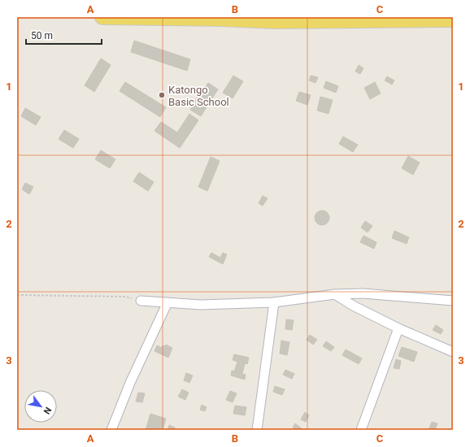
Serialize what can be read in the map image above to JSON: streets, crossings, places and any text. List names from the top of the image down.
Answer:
{
  "places": ["Katongo Basic School"],
  "scale_bar": "50 m",
  "north": "bottom right",
  "grid": {
    "columns": ["A", "B", "C"],
    "rows": ["1", "2", "3"]
  }
}
